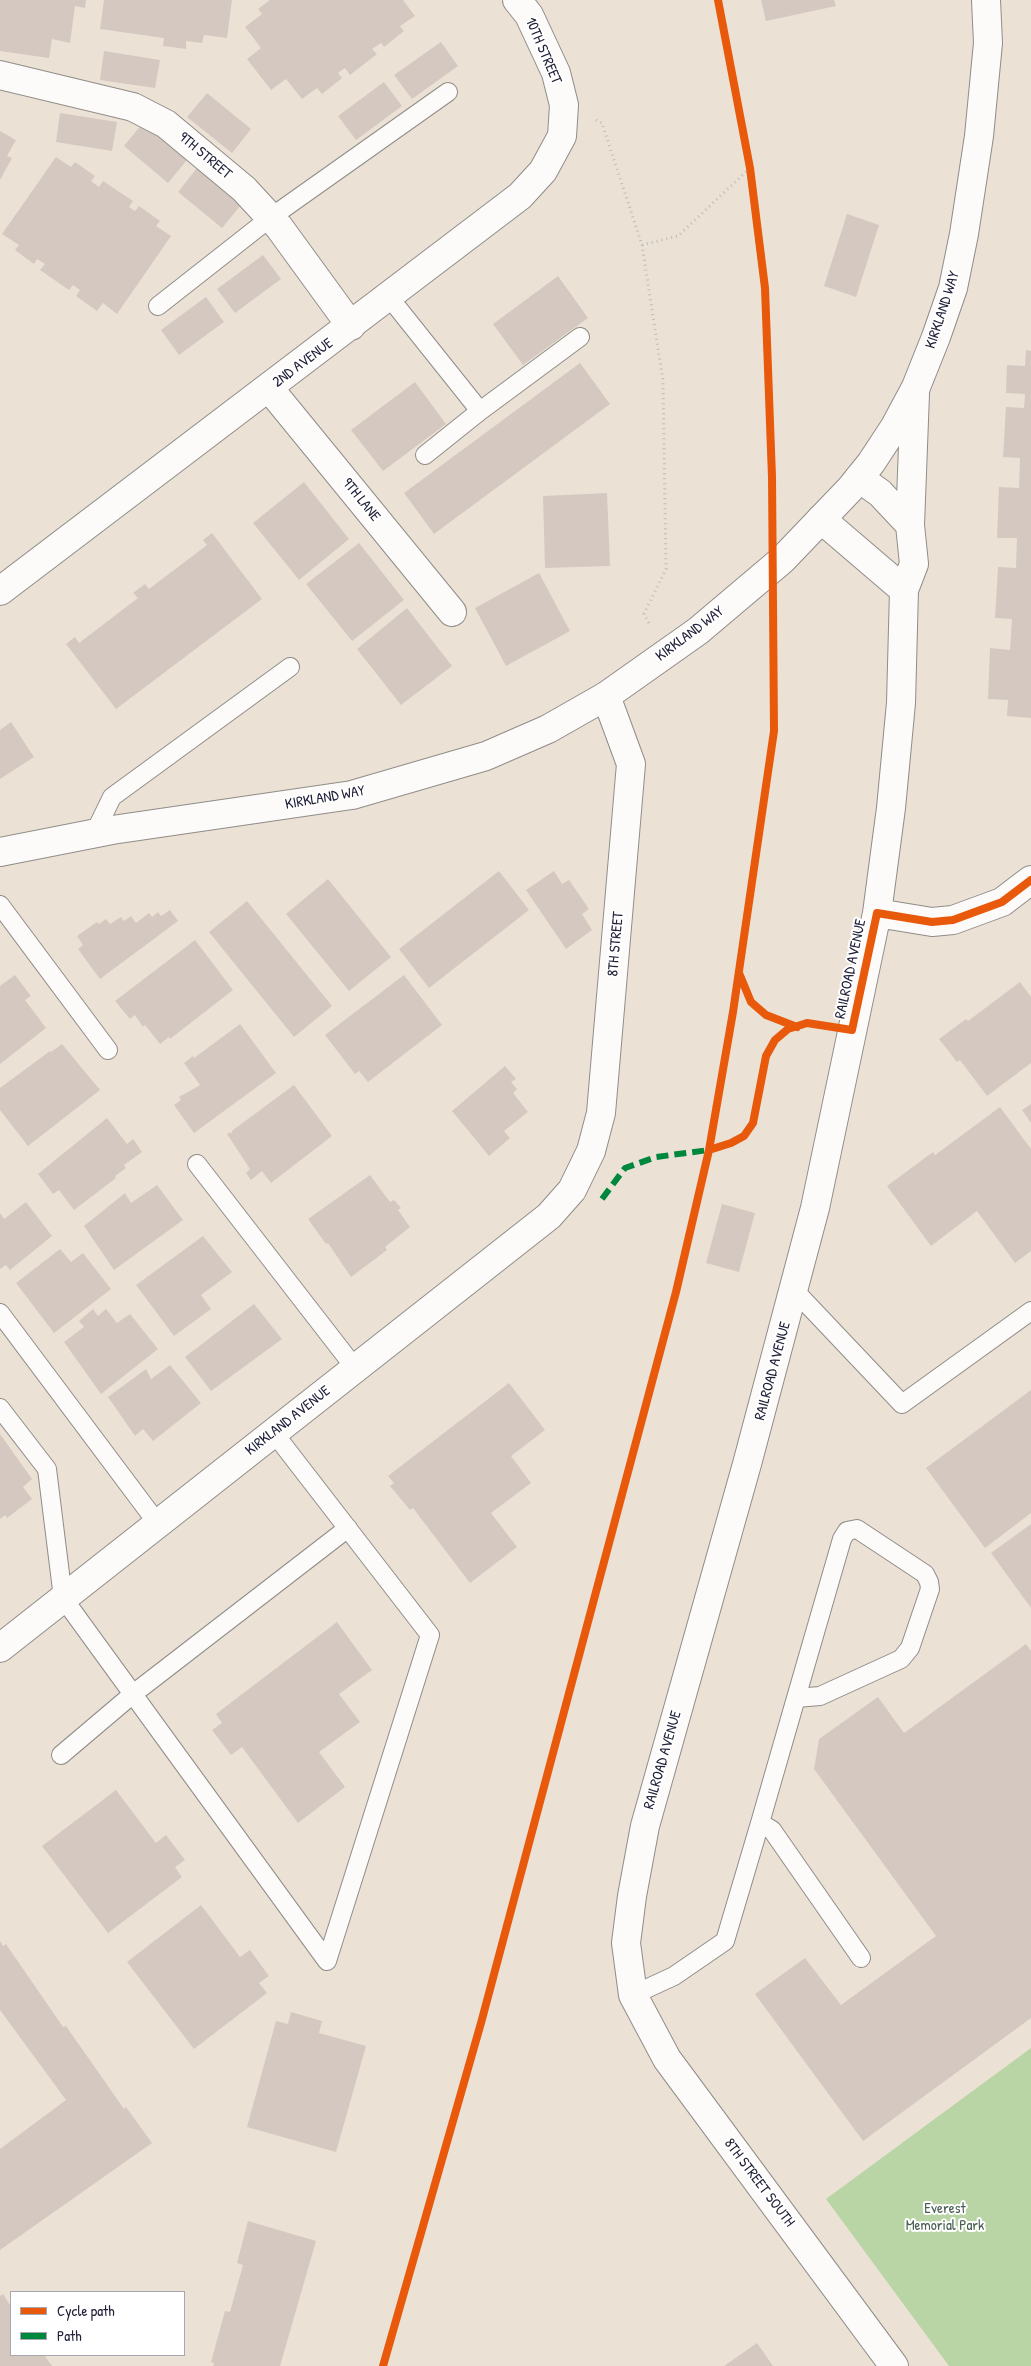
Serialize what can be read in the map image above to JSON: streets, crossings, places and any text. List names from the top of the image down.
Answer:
{
  "streets": {
    "street": [
      "10TH STREET",
      "9TH STREET",
      "KIRKLAND WAY",
      "2ND AVENUE",
      "9TH LANE",
      "8TH STREET",
      "RAILROAD AVENUE",
      "KIRKLAND AVENUE",
      "8TH STREET SOUTH"
    ]
  },
  "crossings": [
    ["10TH STREET", "2ND AVENUE"],
    ["9TH STREET", "2ND AVENUE"],
    ["KIRKLAND WAY", "8TH STREET"],
    ["KIRKLAND WAY", "RAILROAD AVENUE"],
    ["2ND AVENUE", "9TH LANE"],
    ["8TH STREET", "KIRKLAND AVENUE"],
    ["RAILROAD AVENUE", "8TH STREET SOUTH"]
  ],
  "parks": ["Everest Memorial Park"],
  "legend": ["Cycle path", "Path"]
}
